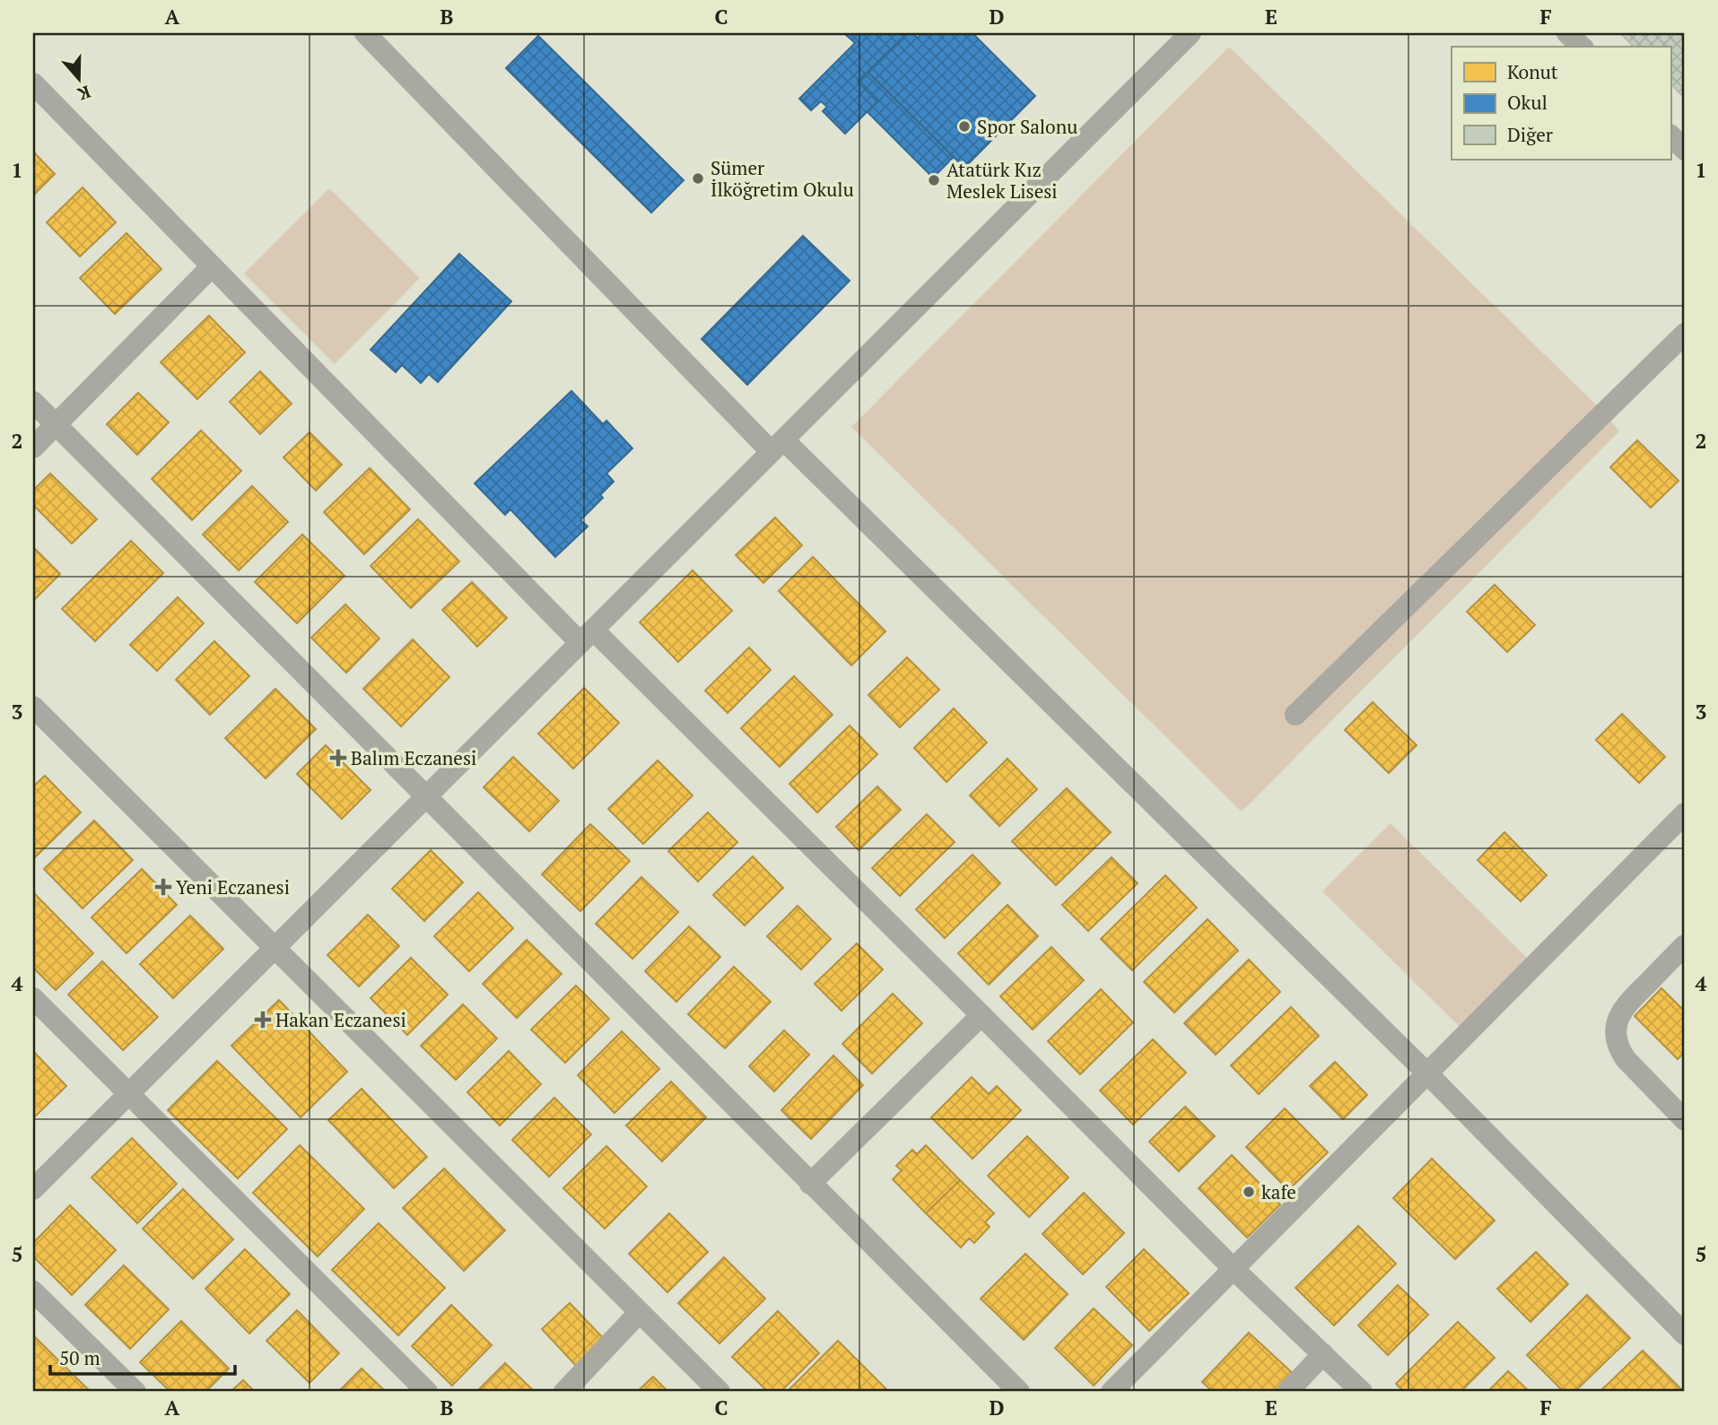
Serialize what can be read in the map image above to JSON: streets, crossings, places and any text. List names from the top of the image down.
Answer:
{
  "places": {
    "other": [
      "Spor Salonu",
      "Sümer İlköğretim Okulu",
      "Atatürk Kız Meslek Lisesi",
      "kafe"
    ],
    "health": ["Balım Eczanesi", "Yeni Eczanesi", "Hakan Eczanesi"]
  },
  "legend": ["Konut", "Okul", "Diğer"],
  "scale_bar": "50 m",
  "north": "bottom",
  "grid": {
    "columns": [
      "A",
      "B",
      "C",
      "D",
      "E",
      "F"
    ],
    "rows": [
      "1",
      "2",
      "3",
      "4",
      "5"
    ]
  }
}
